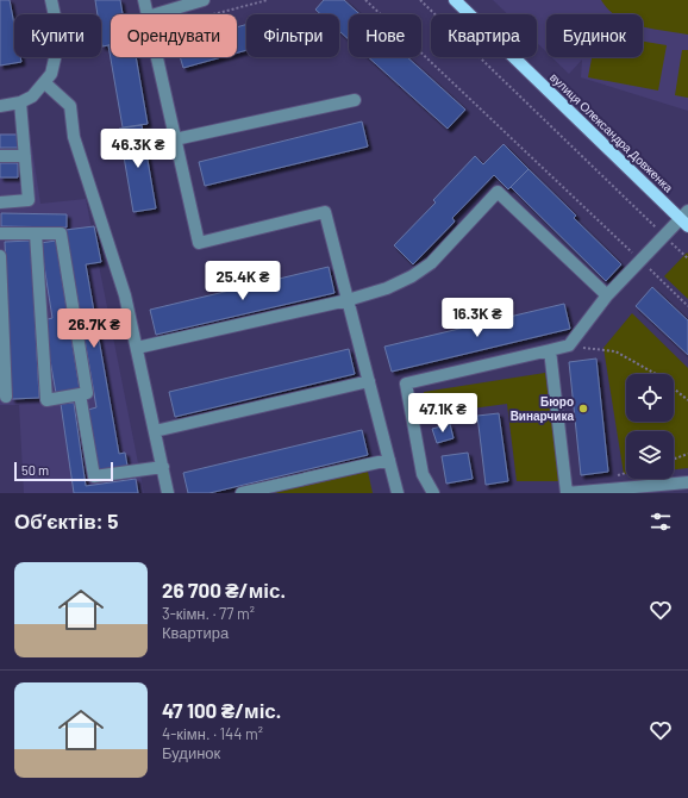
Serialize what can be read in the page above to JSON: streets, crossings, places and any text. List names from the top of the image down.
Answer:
{
  "streets": {
    "main road": ["вулиця Олександра Довженка"]
  },
  "places": ["Бюро Винарчика"],
  "scale_bar": "50 m",
  "page": {
    "chip": [
      "Купити",
      "Орендувати",
      "Фільтри",
      "Нове",
      "Квартира",
      "Будинок"
    ],
    "price": [
      "46.3K ₴",
      "25.4K ₴",
      "16.3K ₴",
      "26.7K ₴",
      "47.1K ₴"
    ],
    "scale": "50 m",
    "heading": "Об’єктів: 5",
    "list": [
      {
        "name": "26 700 ₴/міс.",
        "note": "3-кімн. · 77 m² · Квартира"
      },
      {
        "name": "47 100 ₴/міс.",
        "note": "4-кімн. · 144 m² · Будинок"
      }
    ]
  }
}
